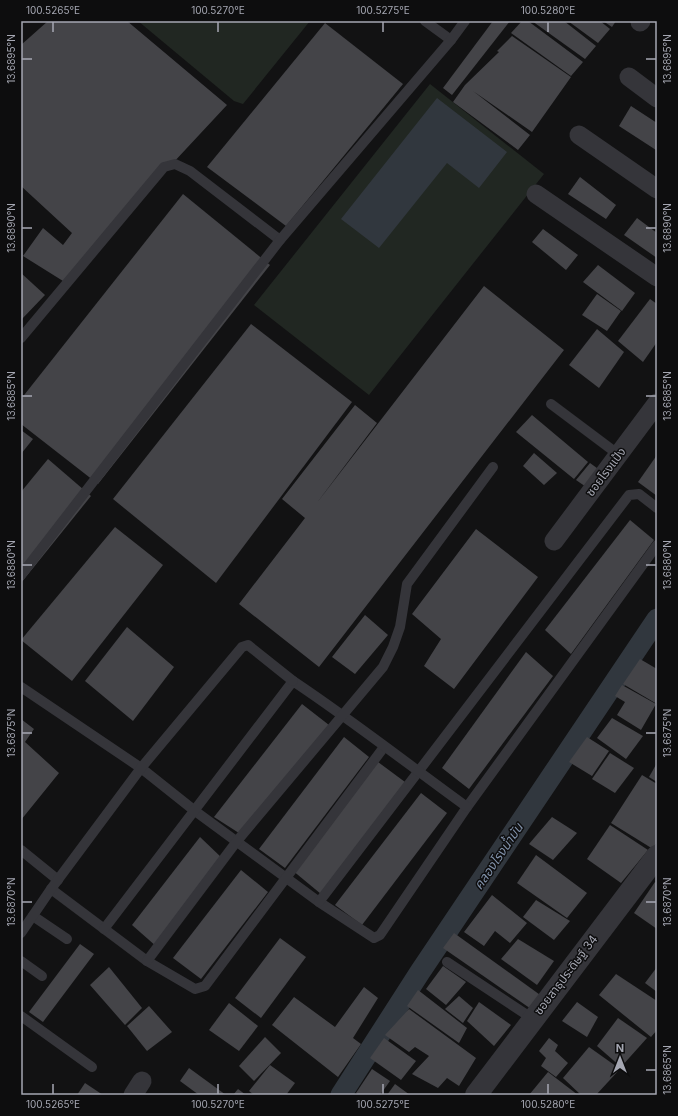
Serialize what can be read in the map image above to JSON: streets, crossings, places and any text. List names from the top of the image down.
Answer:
{
  "streets": {
    "street": ["ซอยโรงแป้ง", "ซอยสาธุประดิษฐ์ 34"]
  },
  "water": ["คลองโรงน้ำมัน"],
  "north": "top",
  "coordinates": [
    "100.5265°E",
    "100.5270°E",
    "100.5275°E",
    "100.5280°E",
    "13.6895°N",
    "13.6890°N",
    "13.6885°N",
    "13.6880°N",
    "13.6875°N",
    "13.6870°N",
    "13.6865°N"
  ]
}
